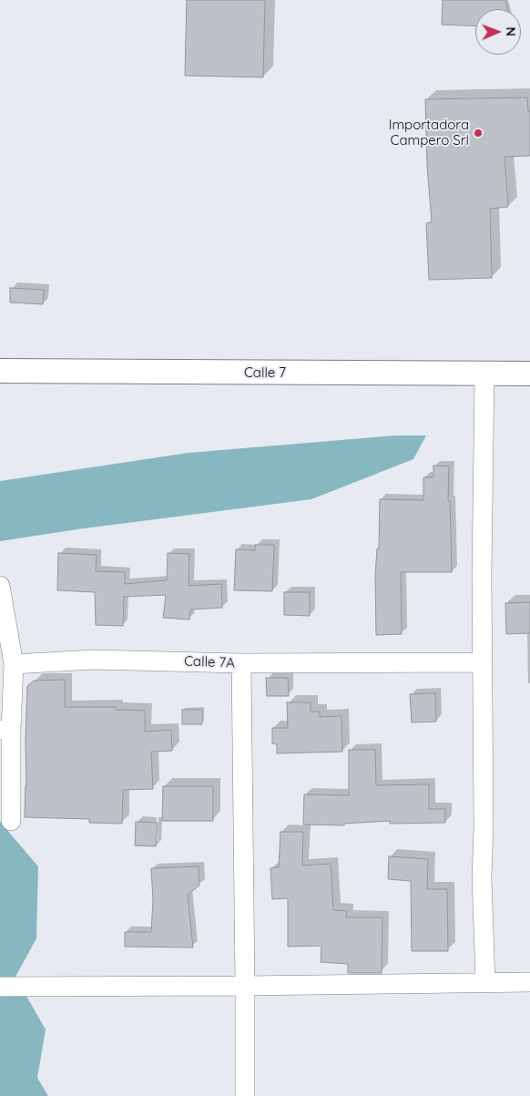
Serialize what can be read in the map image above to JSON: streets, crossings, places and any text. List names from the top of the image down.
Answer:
{
  "streets": {
    "street": ["Calle 7", "Calle 7A"]
  },
  "places": ["Importadora Campero Srl"],
  "north": "right"
}
